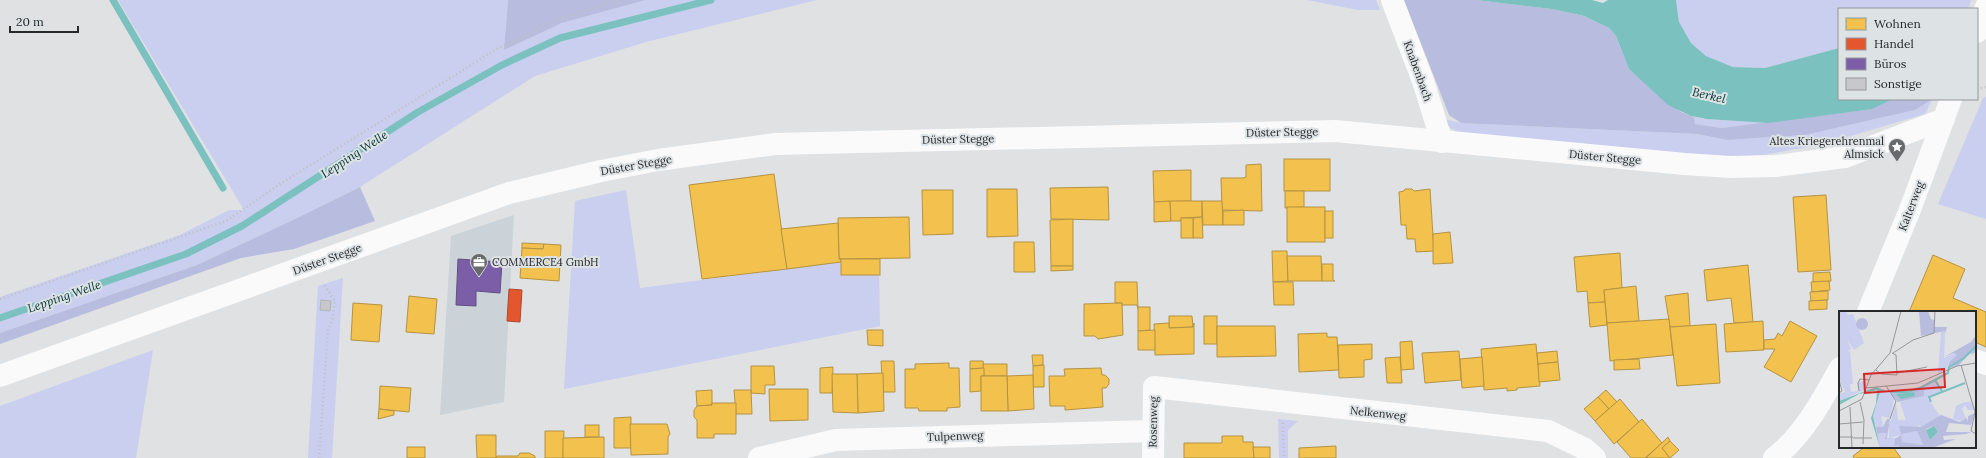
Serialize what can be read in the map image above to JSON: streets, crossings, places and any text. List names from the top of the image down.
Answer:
{
  "streets": {
    "street": [
      "Knabenbach",
      "Düster Stegge",
      "Kalterweg",
      "Nelkenweg",
      "Rosenweg",
      "Tulpenweg"
    ]
  },
  "crossings": [
    ["Knabenbach", "Düster Stegge"],
    ["Düster Stegge", "Kalterweg"],
    ["Nelkenweg", "Rosenweg"],
    ["Rosenweg", "Tulpenweg"]
  ],
  "water": ["Berkel", "Lepping Welle"],
  "places": {
    "place": ["Altes Kriegerehrenmal Almsick"],
    "office": ["COMMERCE4 GmbH"]
  },
  "legend": [
    "Wohnen",
    "Handel",
    "Büros",
    "Sonstige"
  ],
  "scale_bar": "20 m"
}
